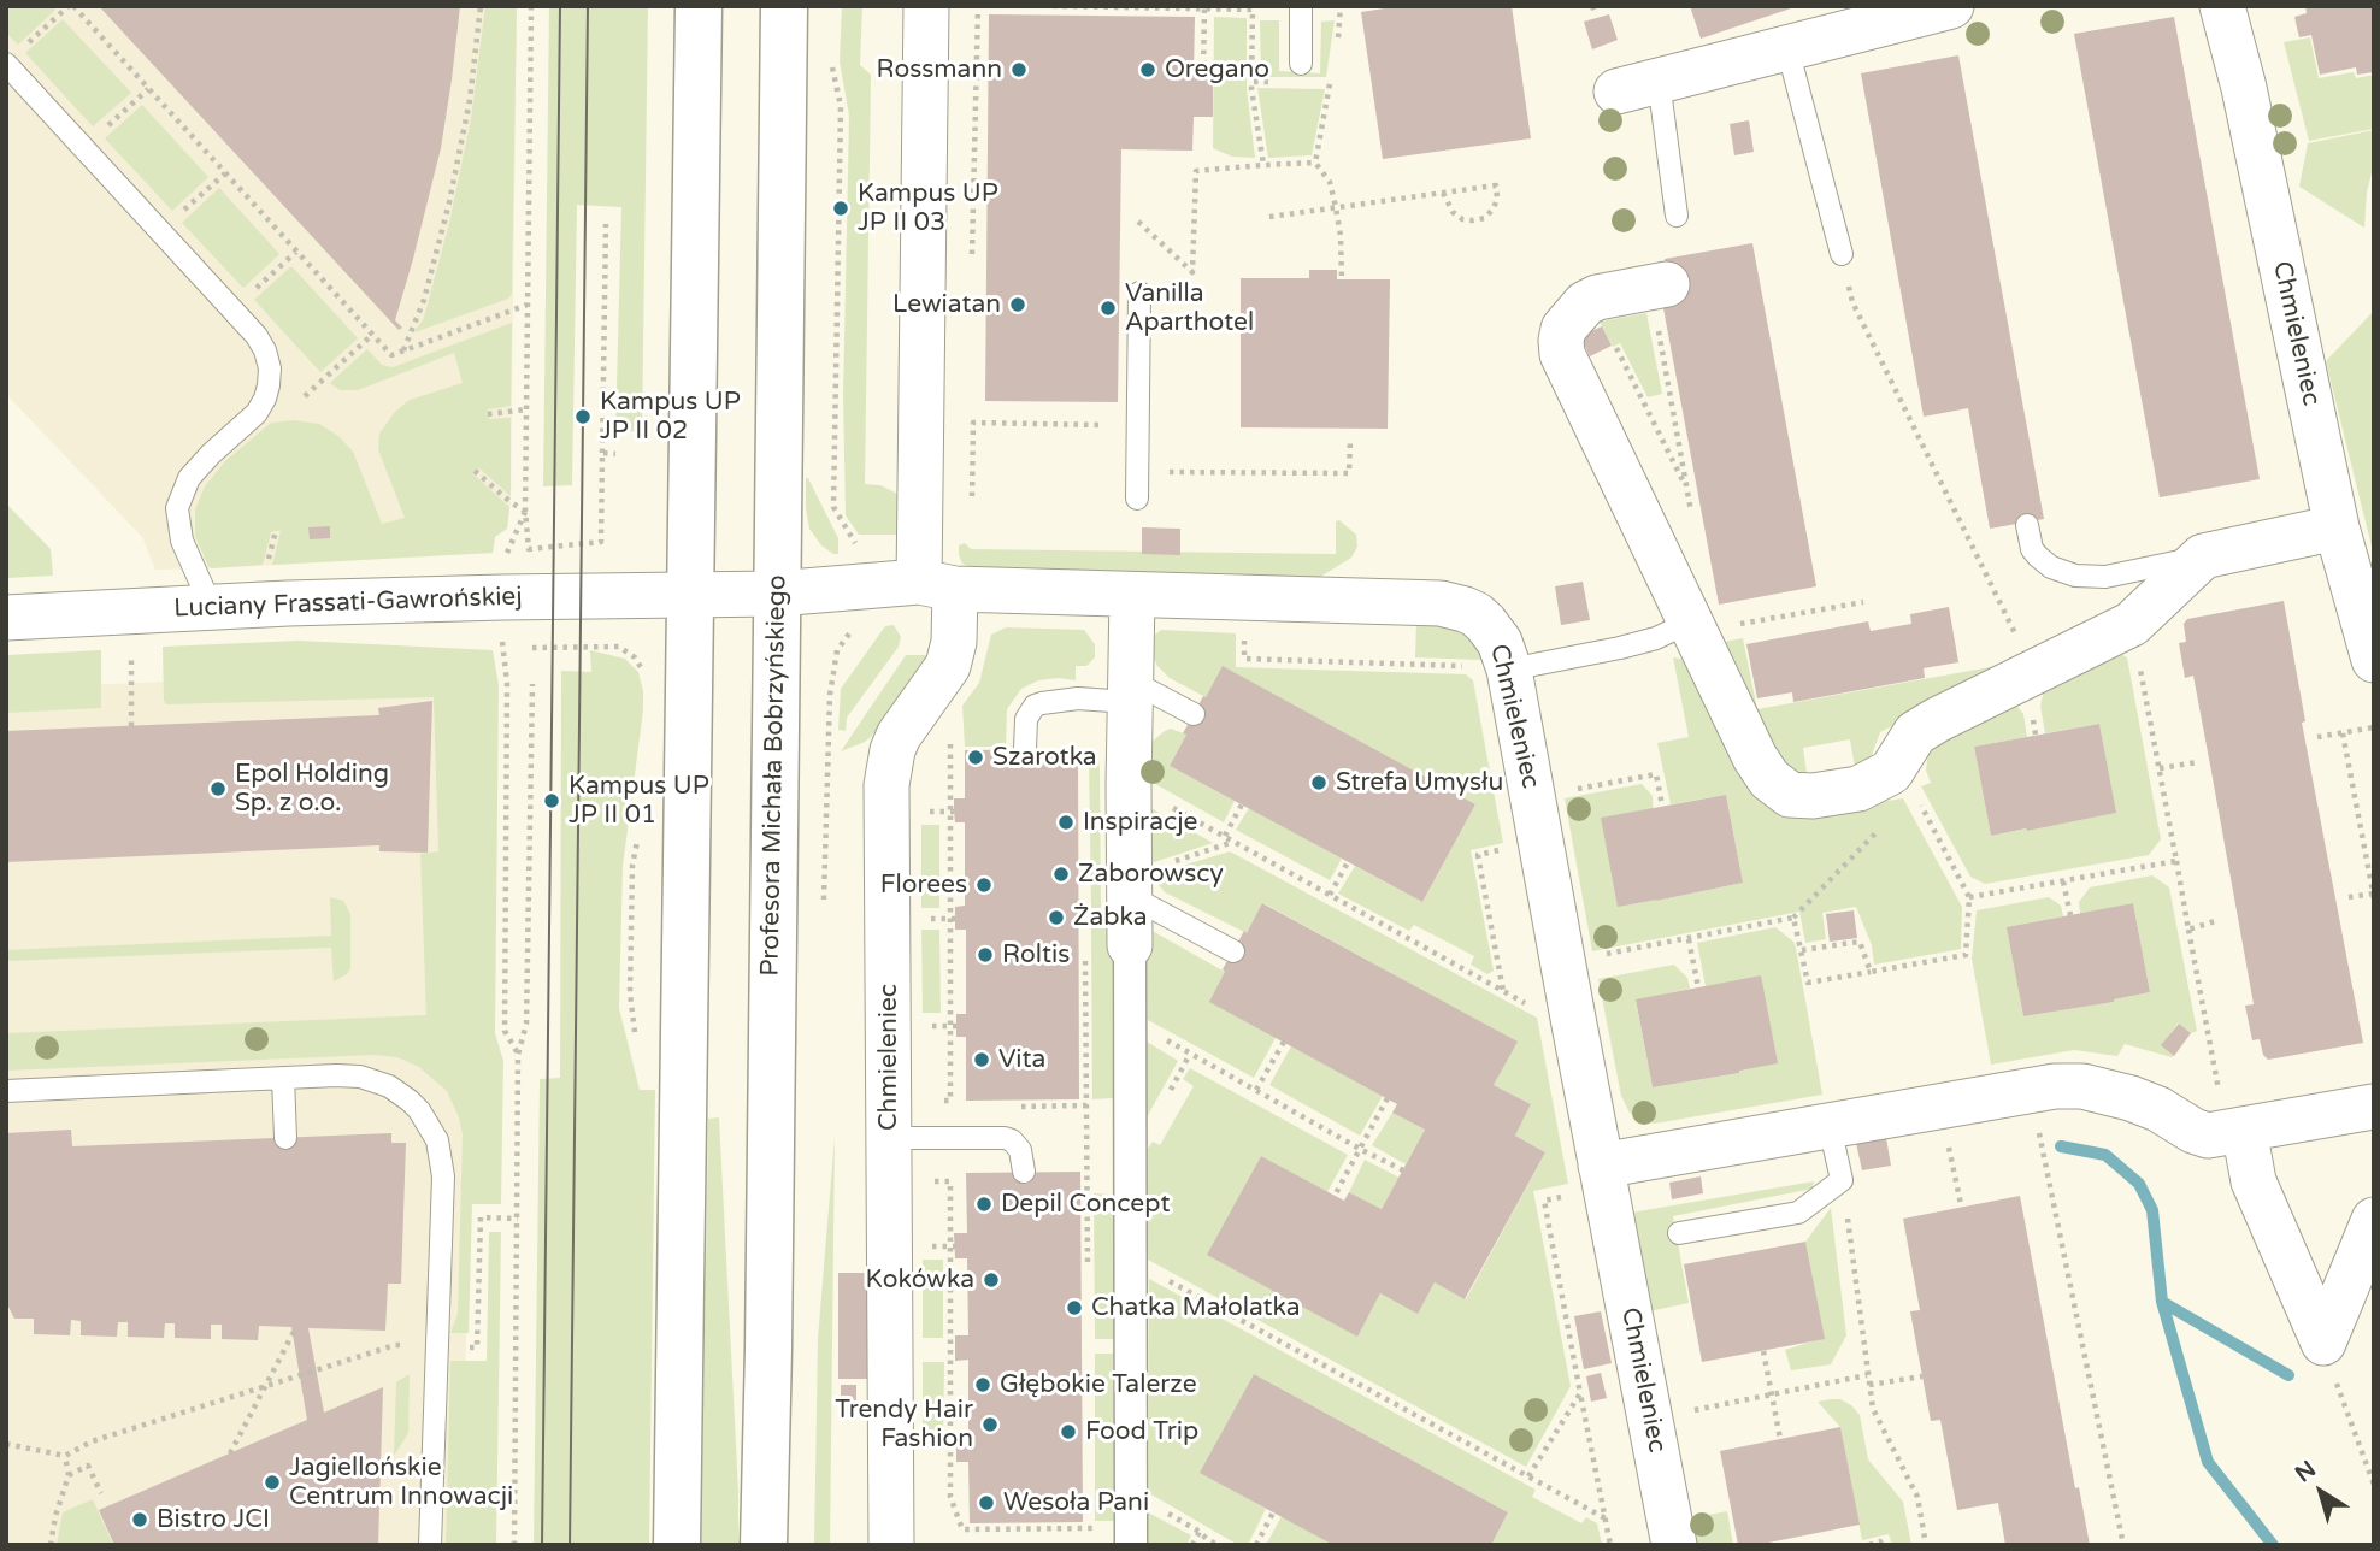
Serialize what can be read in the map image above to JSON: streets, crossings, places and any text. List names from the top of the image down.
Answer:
{
  "streets": {
    "main road": ["Profesora Michała Bobrzyńskiego"],
    "street": ["Chmieleniec", "Luciany Frassati-Gawrońskiej"]
  },
  "crossings": [
    ["Chmieleniec", "Luciany Frassati-Gawrońskiej"],
    ["Chmieleniec", "Profesora Michała Bobrzyńskiego"]
  ],
  "places": [
    "Rossmann",
    "Oregano",
    "Kampus UP JP II 03",
    "Lewiatan",
    "Vanilla Aparthotel",
    "Kampus UP JP II 02",
    "Szarotka",
    "Strefa Umysłu",
    "Epol Holding Sp. z o.o.",
    "Kampus UP JP II 01",
    "Inspiracje",
    "Zaborowscy",
    "Florees",
    "Żabka",
    "Roltis",
    "Vita",
    "Depil Concept",
    "Kokówka",
    "Chatka Małolatka",
    "Głębokie Talerze",
    "Trendy Hair Fashion",
    "Food Trip",
    "Jagiellońskie Centrum Innowacji",
    "Wesoła Pani",
    "Bistro JCI"
  ],
  "north": "top left"
}
